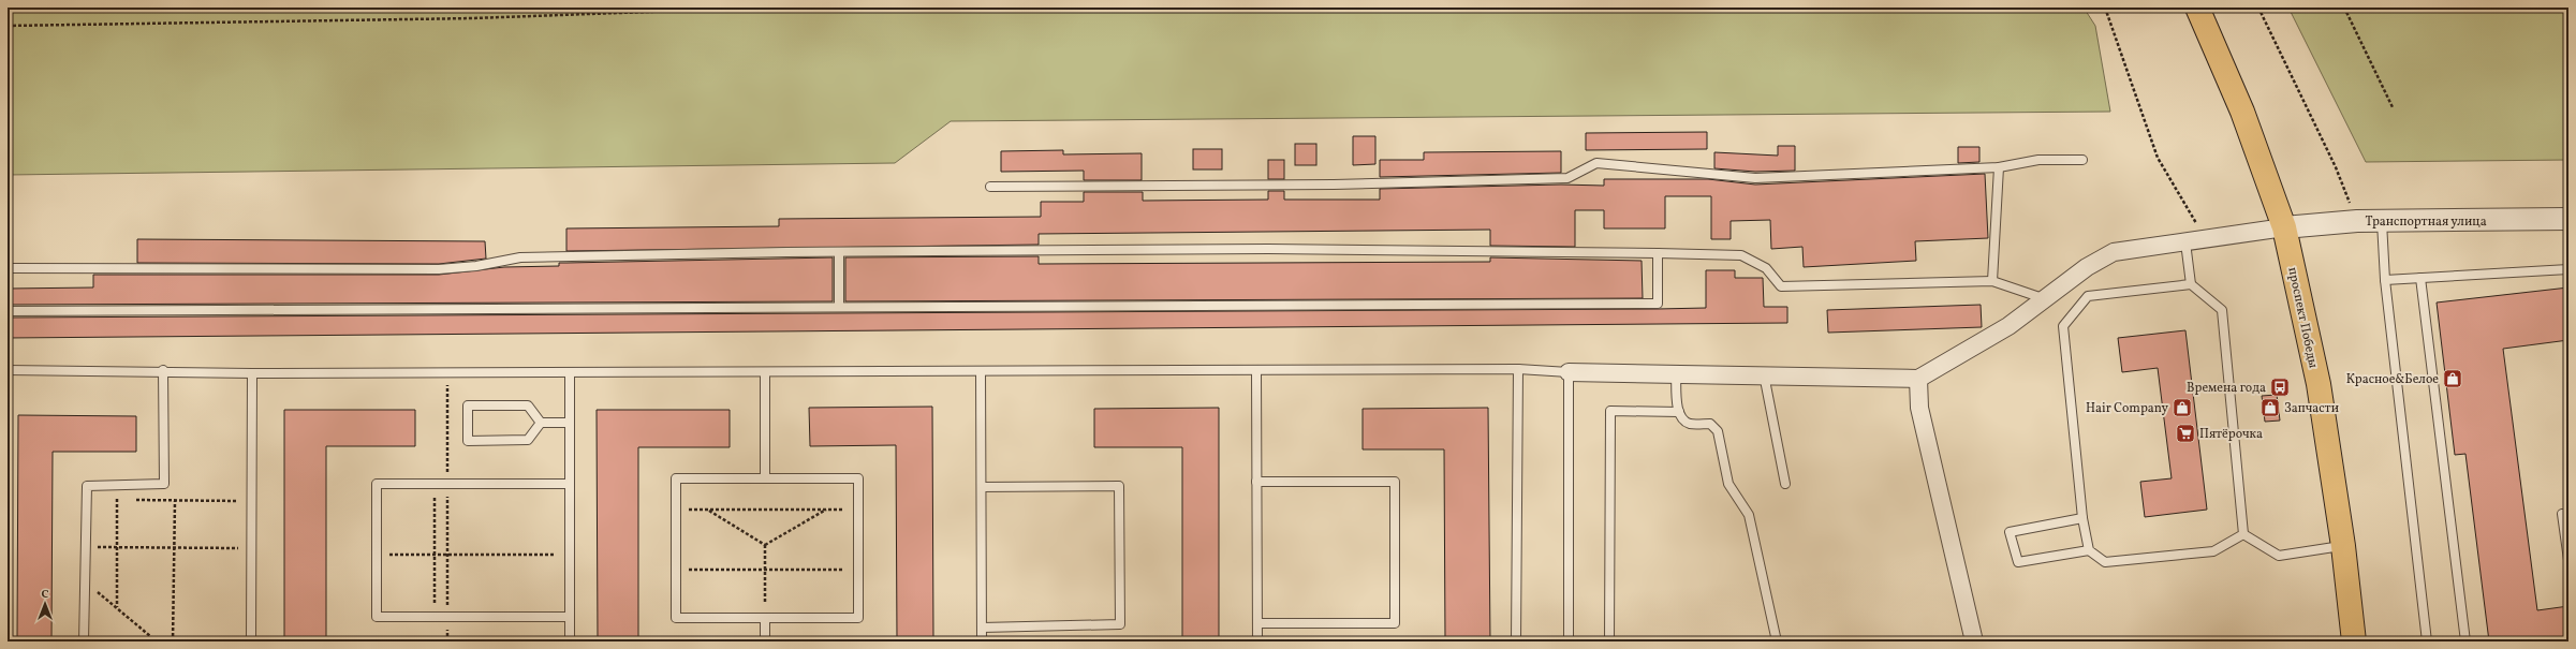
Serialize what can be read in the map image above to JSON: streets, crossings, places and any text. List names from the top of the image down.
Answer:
{
  "streets": {
    "main road": ["проспект Победы"],
    "street": ["Транспортная улица"]
  },
  "crossings": [
    ["Транспортная улица", "проспект Победы"]
  ],
  "places": {
    "shop": ["Красное&Белое", "Hair Company", "Запчасти"],
    "bus stop": ["Времена года"],
    "supermarket": ["Пятёрочка"]
  },
  "north": "top"
}
